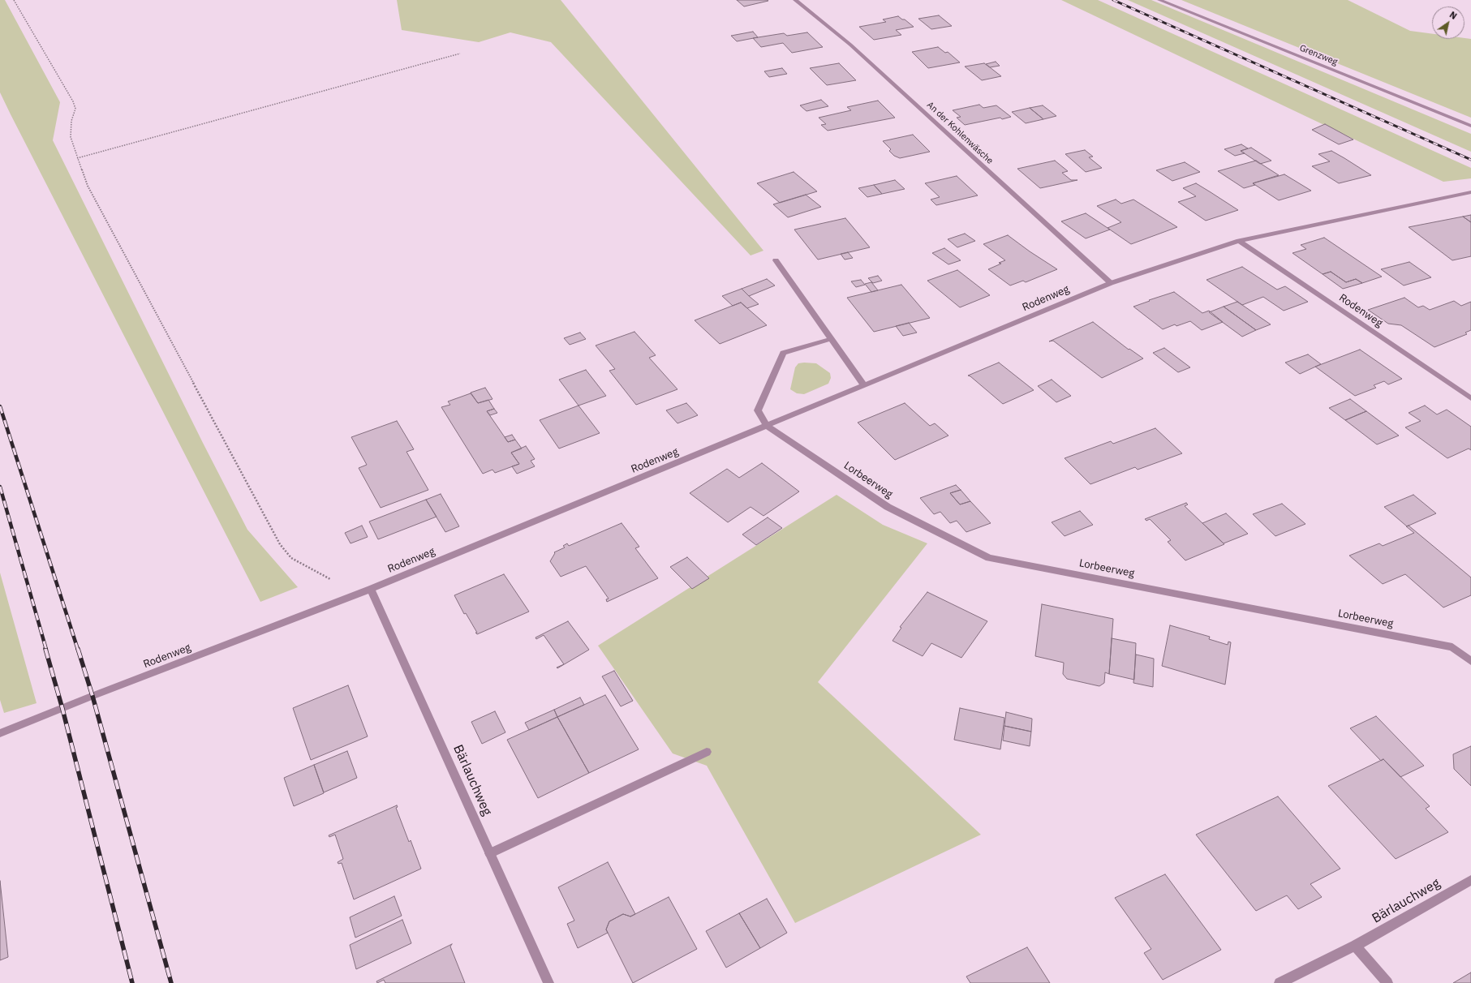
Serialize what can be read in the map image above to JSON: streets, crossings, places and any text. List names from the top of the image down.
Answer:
{
  "streets": {
    "street": [
      "Grenzweg",
      "An der Kohlenwäsche",
      "Rodenweg",
      "Lorbeerweg",
      "Bärlauchweg"
    ]
  },
  "crossings": [
    ["An der Kohlenwäsche", "Rodenweg"],
    ["Rodenweg", "Lorbeerweg"],
    ["Rodenweg", "Bärlauchweg"]
  ],
  "north": "top right"
}
